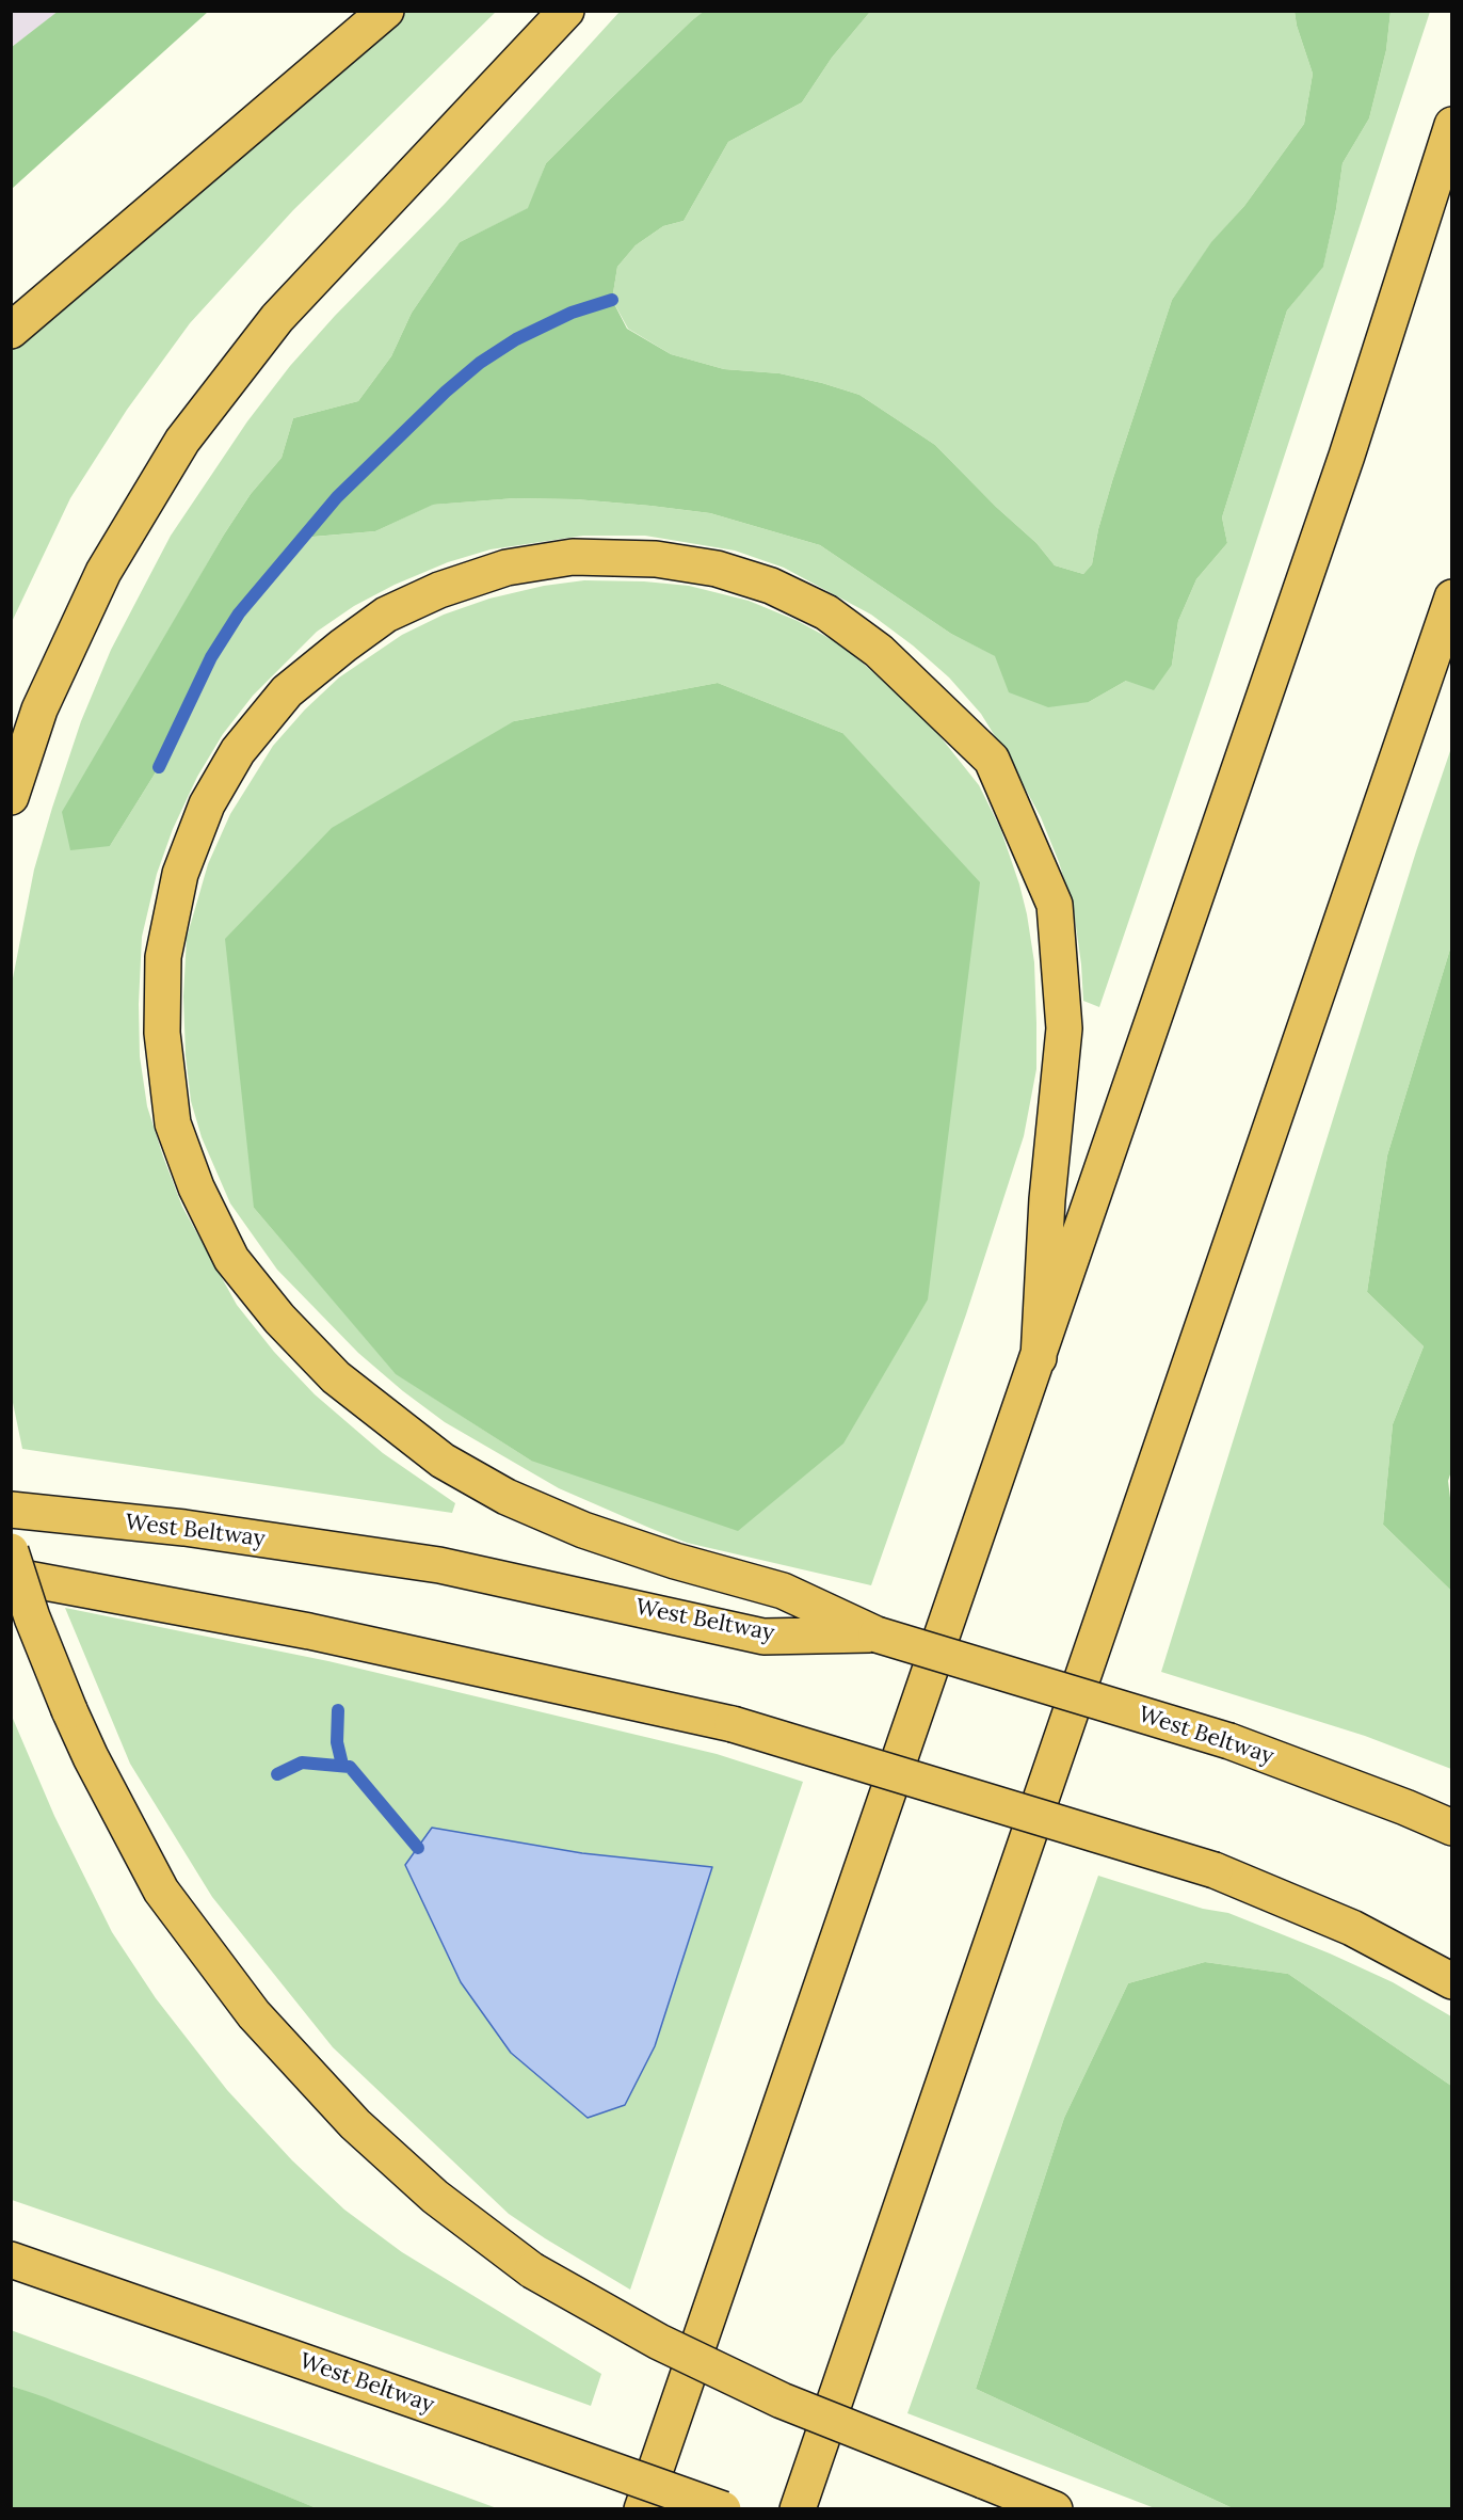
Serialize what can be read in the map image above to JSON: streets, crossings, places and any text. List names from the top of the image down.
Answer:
{
  "streets": {
    "highway": ["West Beltway"]
  }
}
